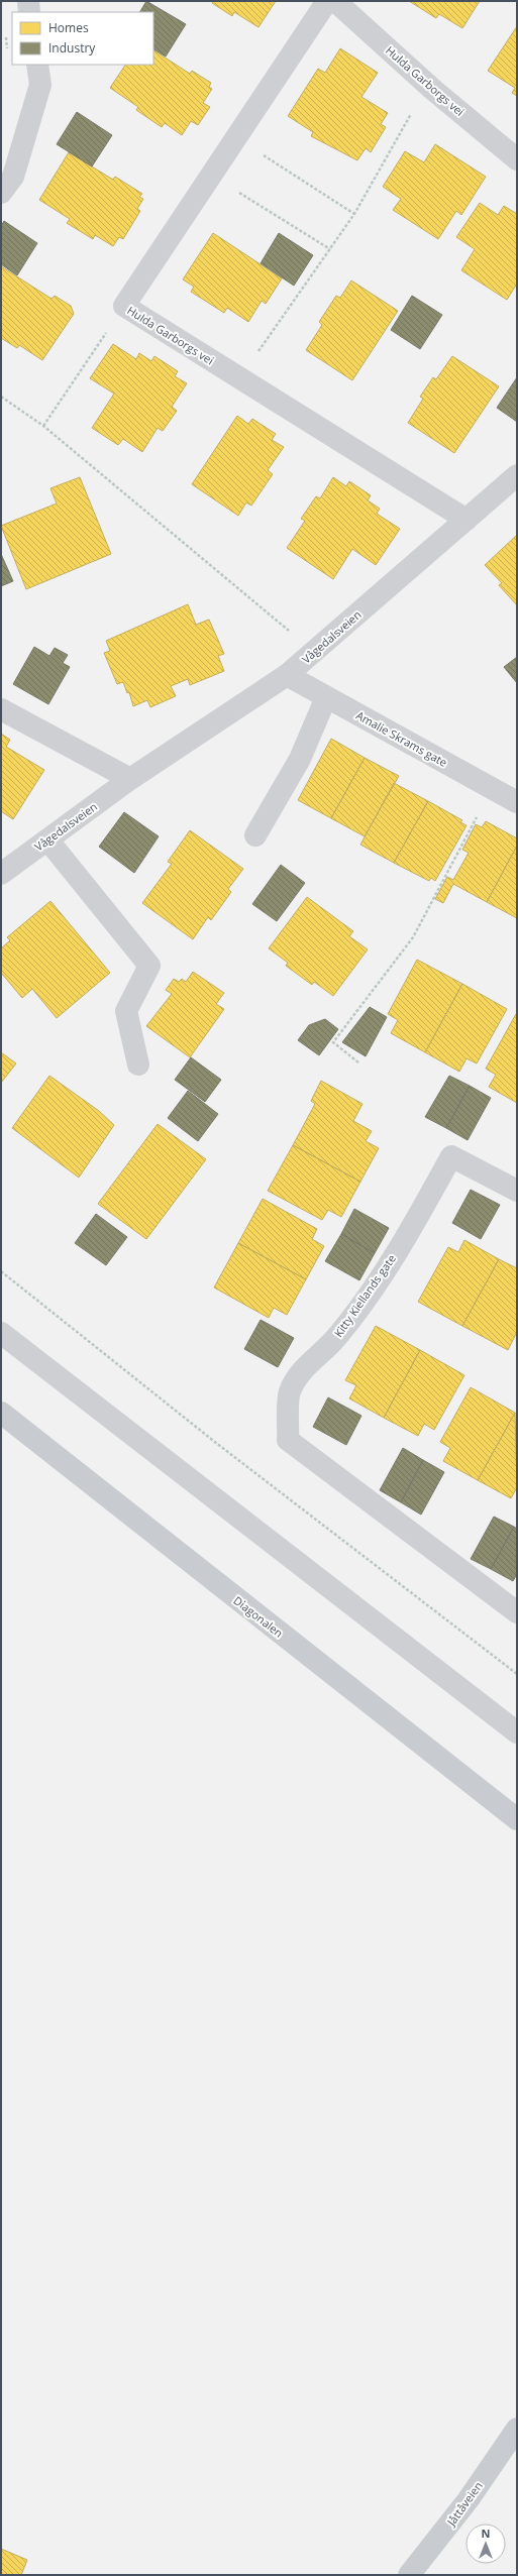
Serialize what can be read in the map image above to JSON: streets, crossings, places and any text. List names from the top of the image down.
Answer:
{
  "streets": {
    "main road": ["Diagonalen", "Jåttåveien"],
    "street": [
      "Hulda Garborgs vei",
      "Vågedalsveien",
      "Amalie Skrams gate",
      "Kitty Kiellands gate"
    ]
  },
  "crossings": [
    ["Hulda Garborgs vei", "Vågedalsveien"],
    ["Vågedalsveien", "Amalie Skrams gate"]
  ],
  "legend": ["Homes", "Industry"],
  "north": "top"
}
